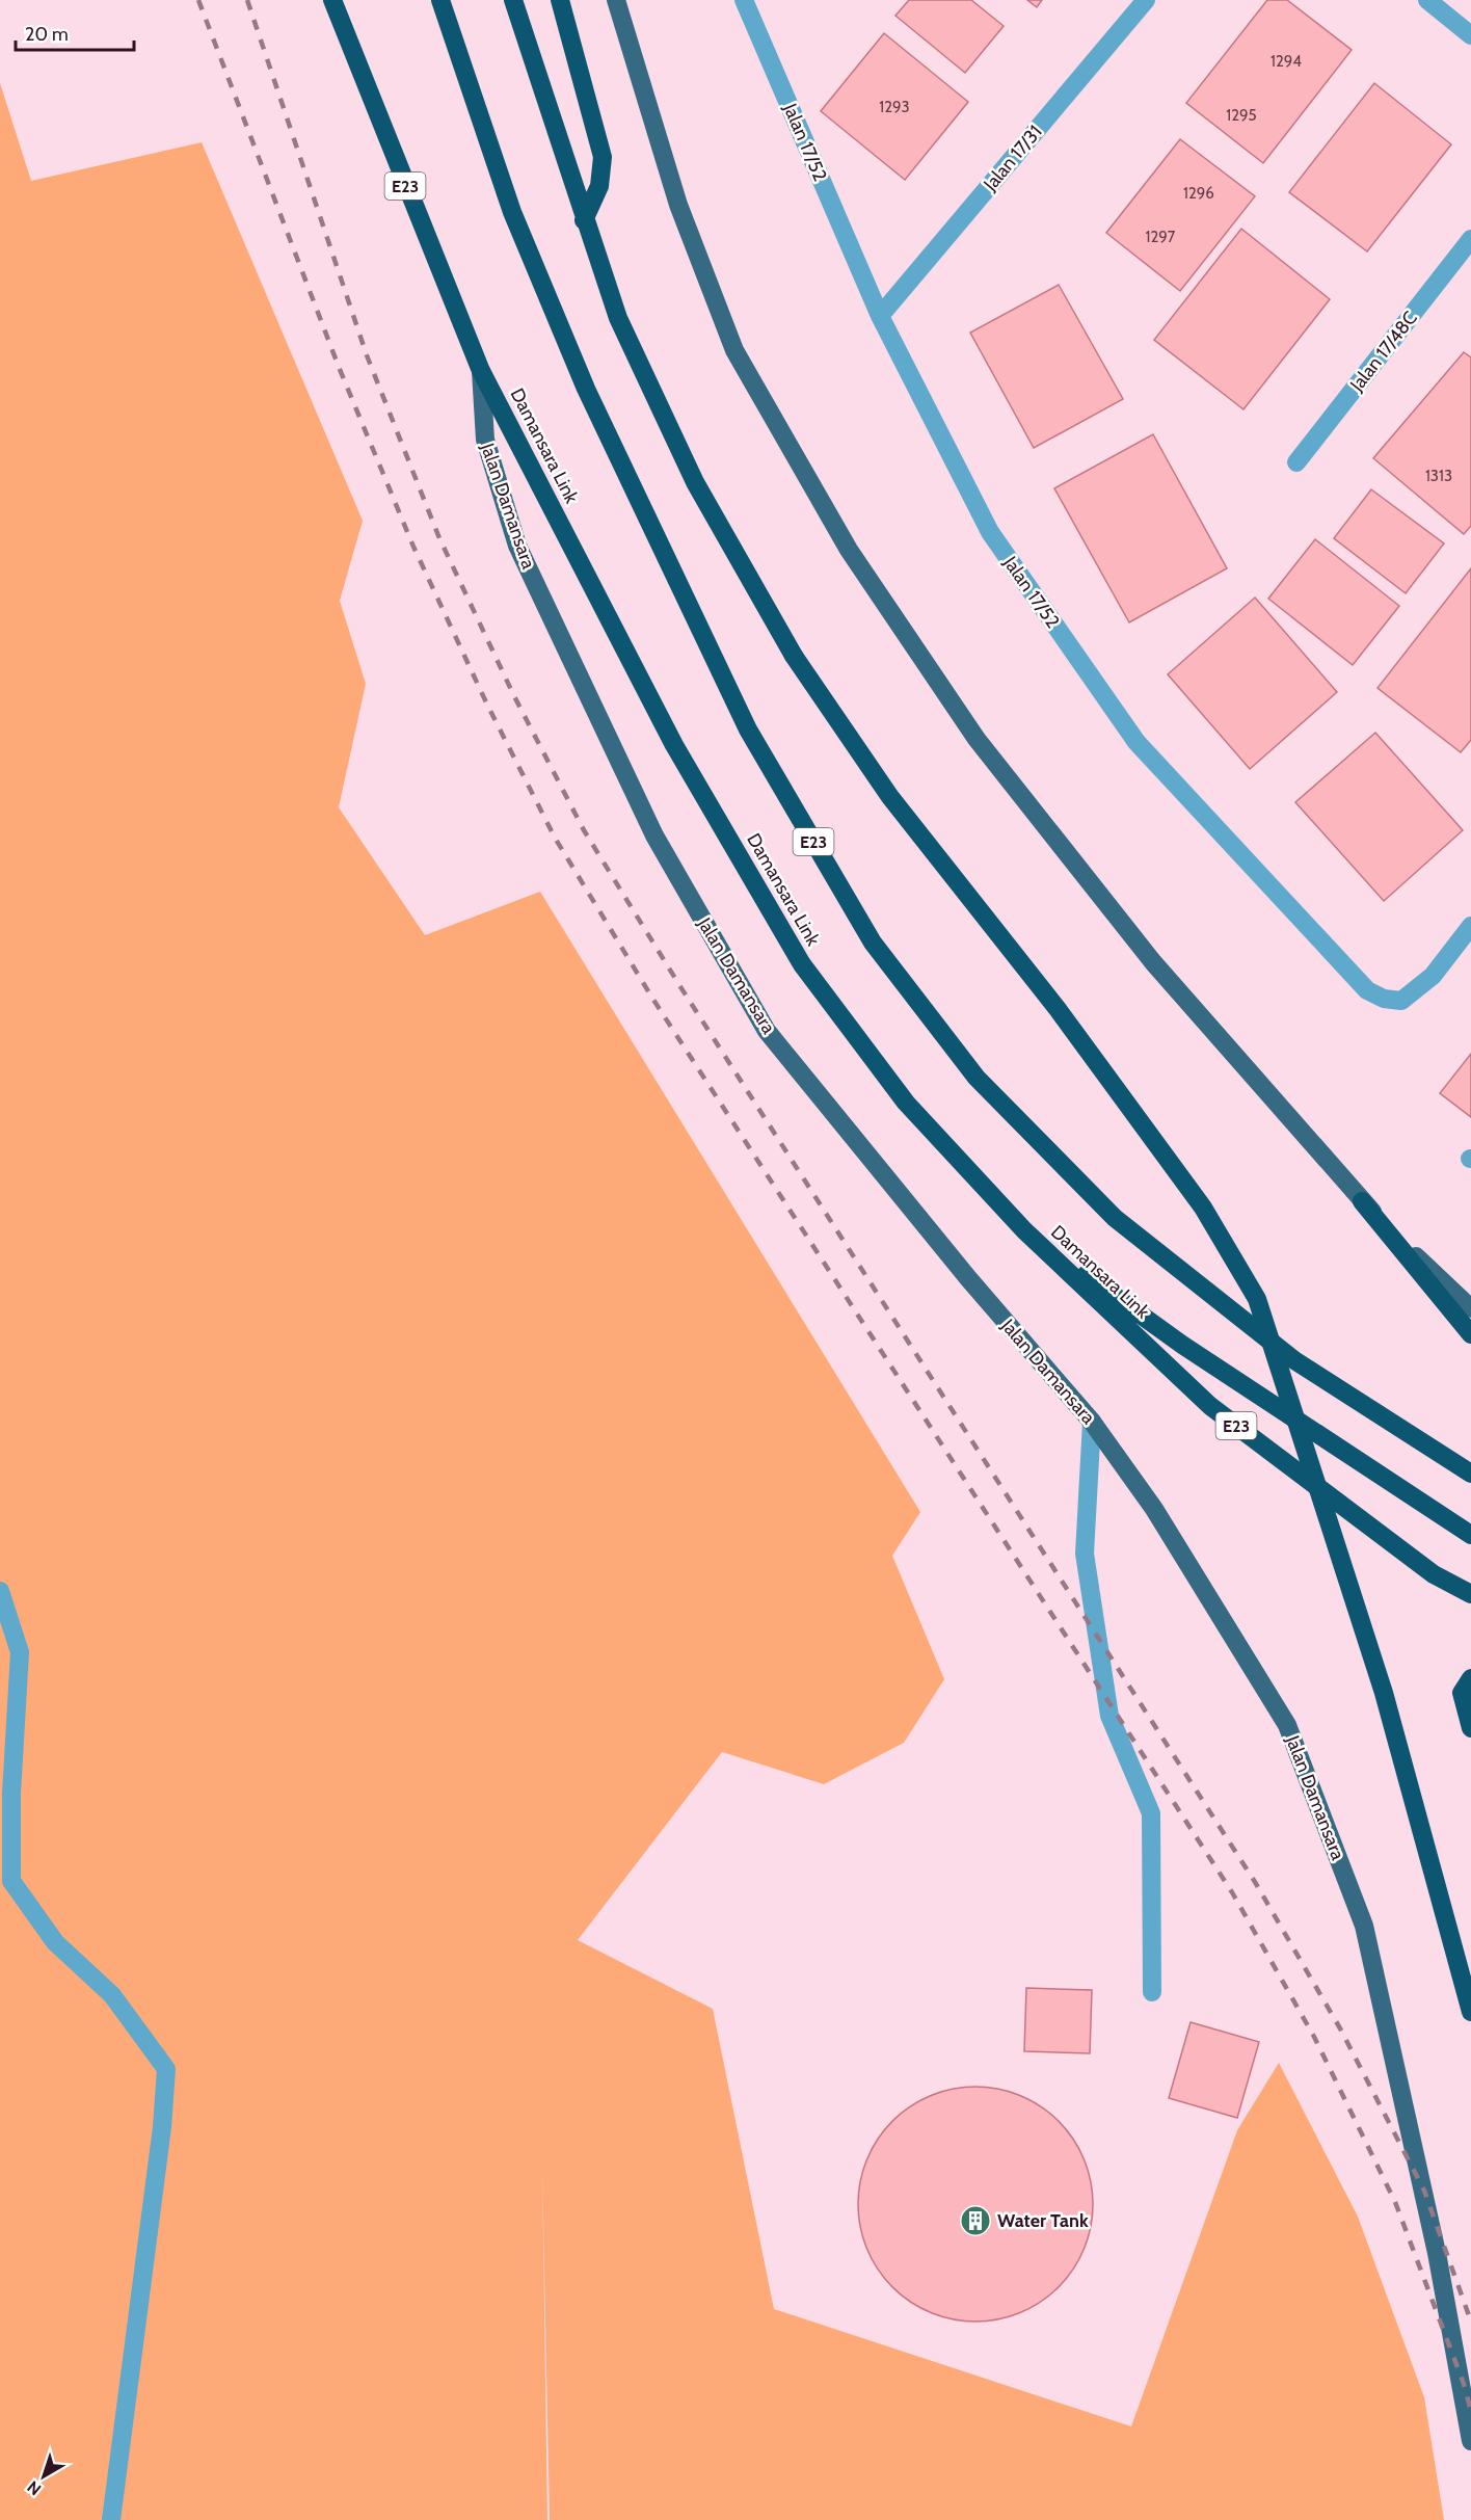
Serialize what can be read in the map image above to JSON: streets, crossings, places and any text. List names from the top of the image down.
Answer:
{
  "streets": {
    "highway": ["E23", "Damansara Link"],
    "main road": ["Jalan Damansara"],
    "street": ["Jalan 17/52", "Jalan 17/31", "Jalan 17/48C"]
  },
  "crossings": [
    ["Jalan 17/52", "Jalan 17/31"],
    ["Damansara Link", "Jalan Damansara"]
  ],
  "places": {
    "building": ["Water Tank"]
  },
  "house_numbers": [
    "1294",
    "1293",
    "1295",
    "1296",
    "1297",
    "1313"
  ],
  "scale_bar": "20 m",
  "north": "bottom left"
}
